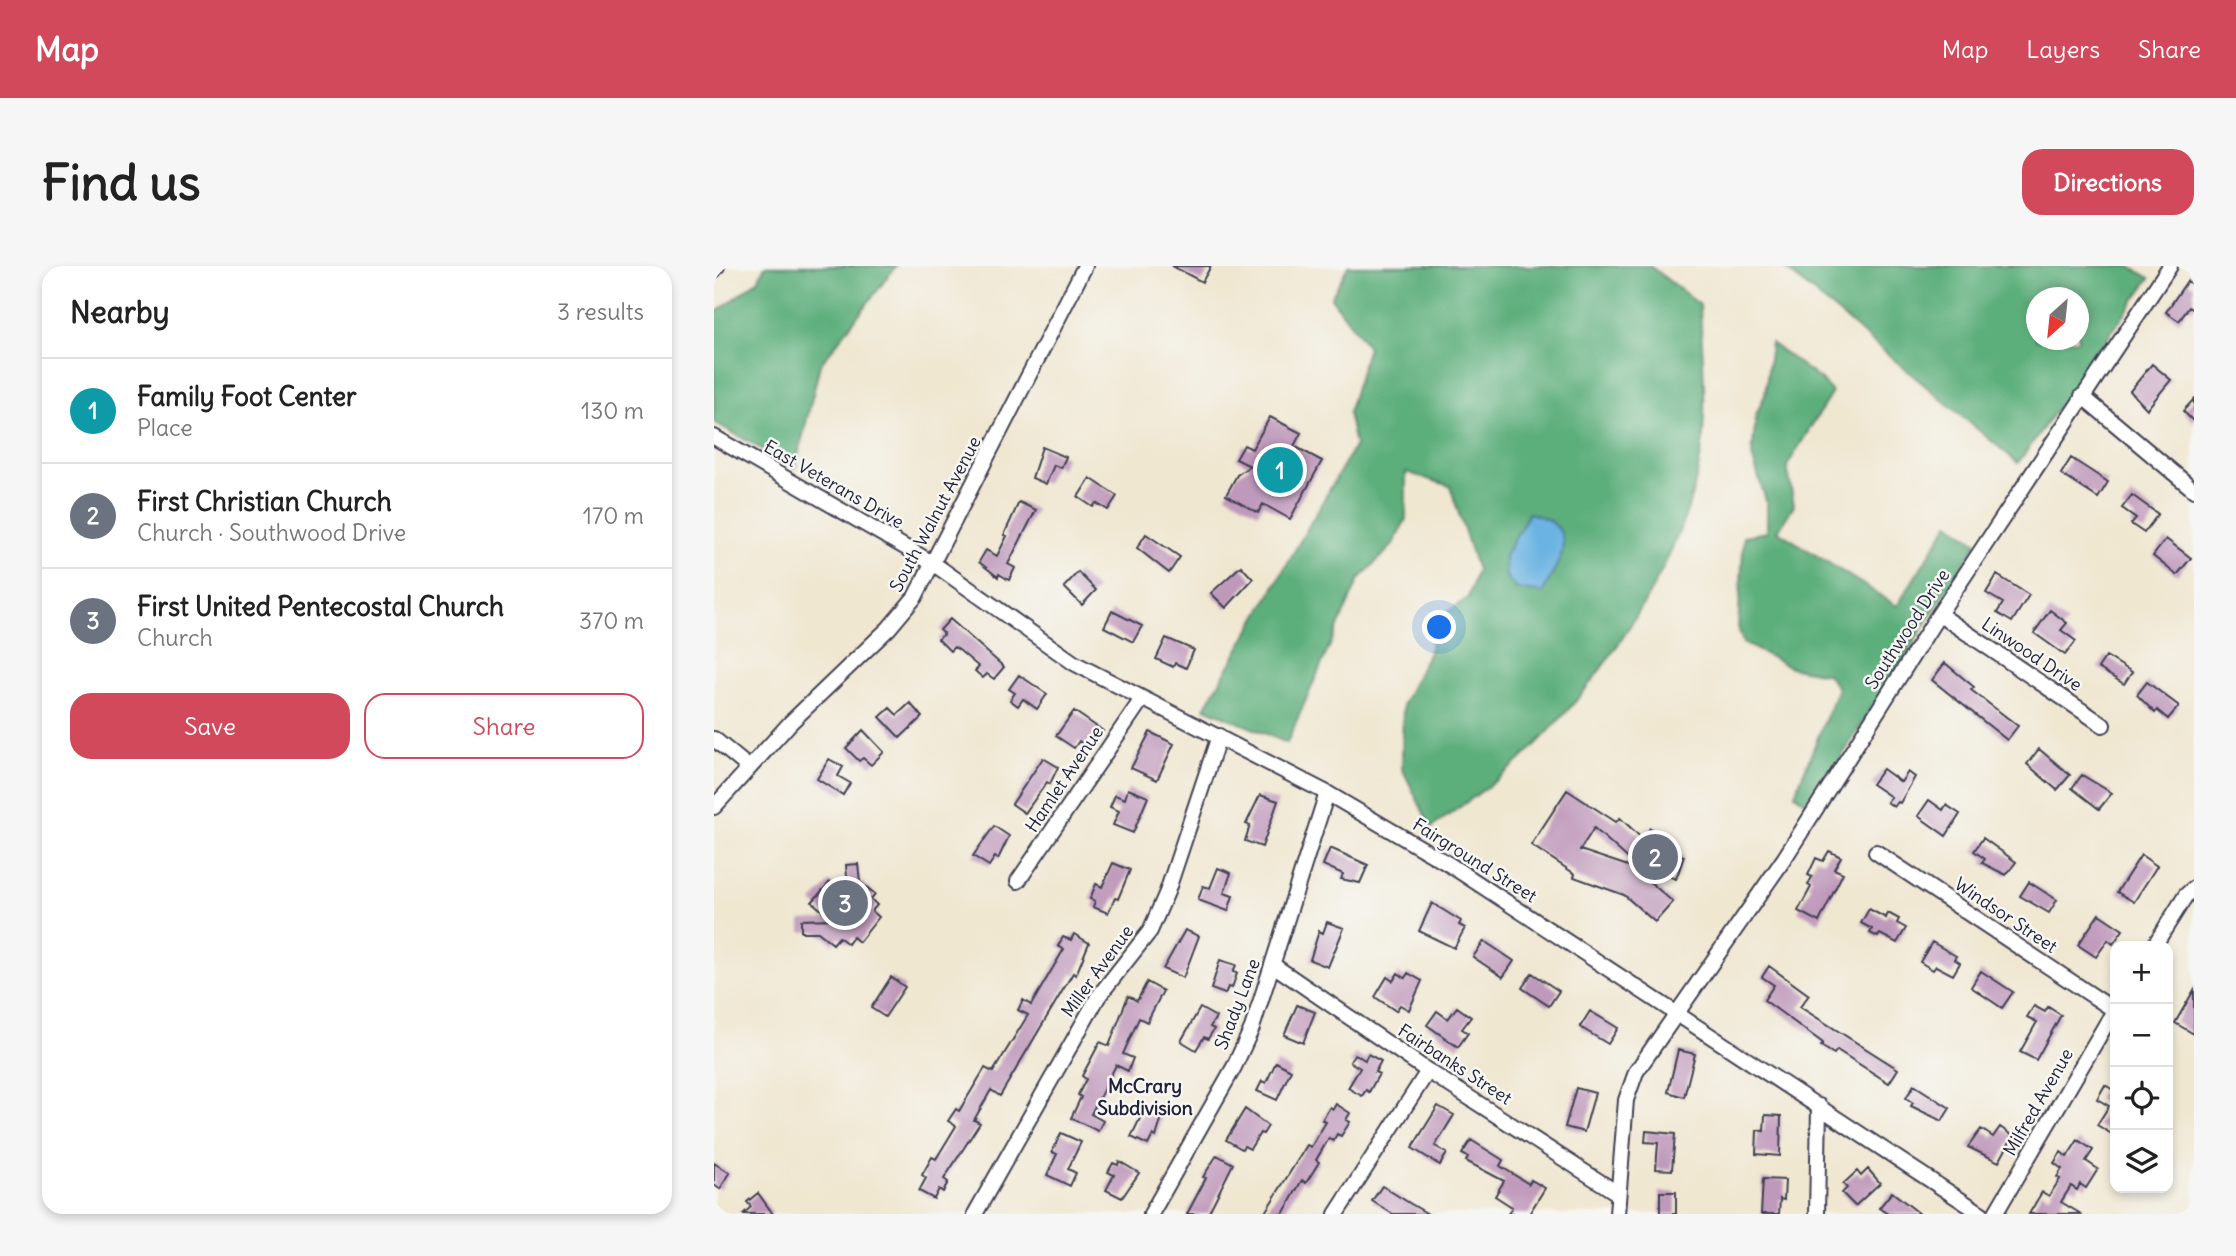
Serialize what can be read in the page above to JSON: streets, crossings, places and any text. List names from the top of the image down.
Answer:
{
  "streets": {
    "street": [
      "East Veterans Drive",
      "South Walnut Avenue",
      "Southwood Drive",
      "Linwood Drive",
      "Hamlet Avenue",
      "Fairground Street",
      "Windsor Street",
      "Miller Avenue",
      "Shady Lane",
      "Fairbanks Street",
      "Milfred Avenue"
    ]
  },
  "crossings": [
    ["East Veterans Drive", "South Walnut Avenue"],
    ["East Veterans Drive", "Fairground Street"],
    ["South Walnut Avenue", "Fairground Street"],
    ["Southwood Drive", "Linwood Drive"],
    ["Southwood Drive", "Fairground Street"],
    ["Southwood Drive", "Fairbanks Street"],
    ["Hamlet Avenue", "Fairground Street"],
    ["Fairground Street", "Miller Avenue"],
    ["Fairground Street", "Shady Lane"],
    ["Shady Lane", "Fairbanks Street"]
  ],
  "districts": ["McCrary Subdivision"],
  "north": "bottom left",
  "page": {
    "header": "Map",
    "nav": ["Map", "Layers", "Share"],
    "buttons": [
      "Directions",
      ["Save", "Share"]
    ],
    "title": "Find us",
    "heading": ["Nearby", "3 results"],
    "list": [
      {
        "mark": "1",
        "name": "Family Foot Center",
        "note": "Place",
        "value": "130 m"
      },
      {
        "mark": "2",
        "name": "First Christian Church",
        "note": "Church · Southwood Drive",
        "value": "170 m"
      },
      {
        "mark": "3",
        "name": "First United Pentecostal Church",
        "note": "Church",
        "value": "370 m"
      }
    ],
    "pins": ["1", "2", "3"],
    "map_buttons": ["+", "−"]
  }
}
